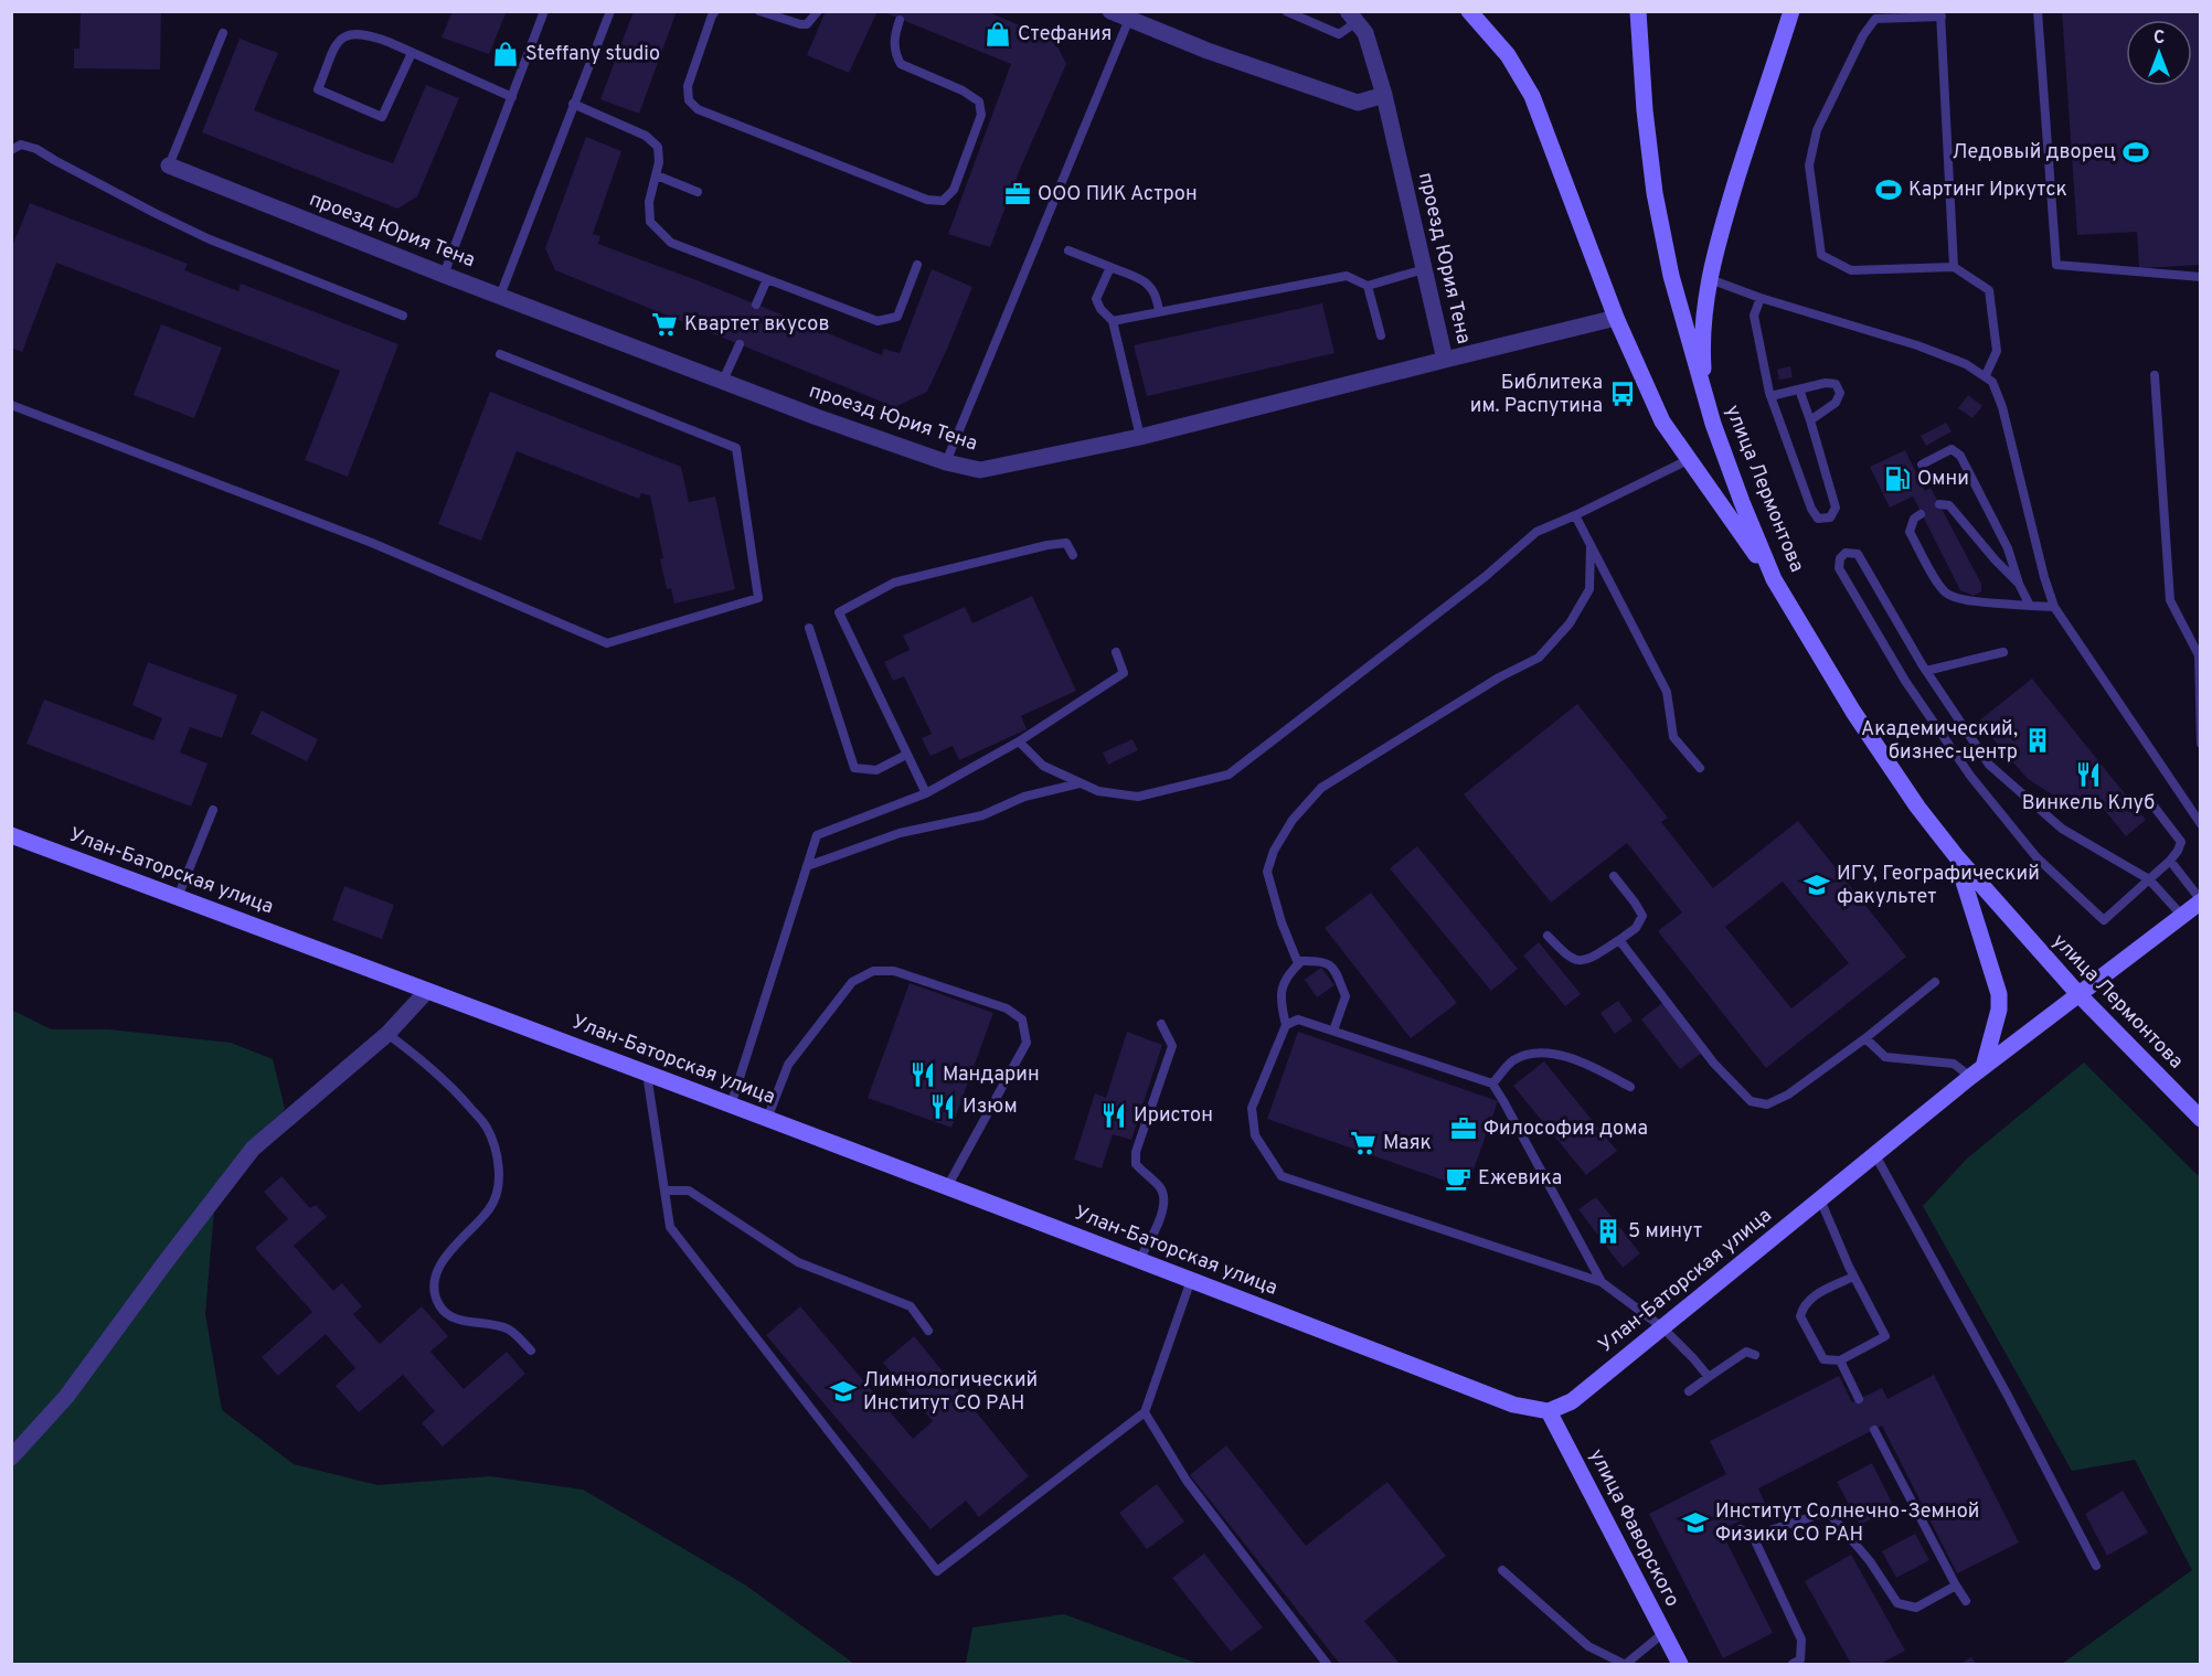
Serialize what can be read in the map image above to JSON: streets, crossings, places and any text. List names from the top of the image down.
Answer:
{
  "streets": {
    "street": [
      "проезд Юрия Тена",
      "улица Лермонтова",
      "Улан-Баторская улица",
      "улица Фаворского"
    ]
  },
  "crossings": [
    ["улица Лермонтова", "Улан-Баторская улица"],
    ["Улан-Баторская улица", "улица Фаворского"]
  ],
  "places": {
    "shop": ["Стефания", "Steffany studio"],
    "sports": ["Ледовый дворец", "Картинг Иркутск"],
    "office": ["ООО ПИК Астрон", "Философия дома"],
    "supermarket": ["Квартет вкусов", "Маяк"],
    "bus stop": ["Библитека им. Распутина"],
    "fuel station": ["Омни"],
    "building": ["Академический, бизнес-центр", "5 минут"],
    "restaurant": [
      "Винкель Клуб",
      "Мандарин",
      "Изюм",
      "Иристон"
    ],
    "school or university": ["ИГУ, Географический факультет", "Лимнологический Институт СО РАН", "Институт Солнечно-Земной Физики СО РАН"],
    "cafe": ["Ежевика"]
  },
  "north": "top"
}
